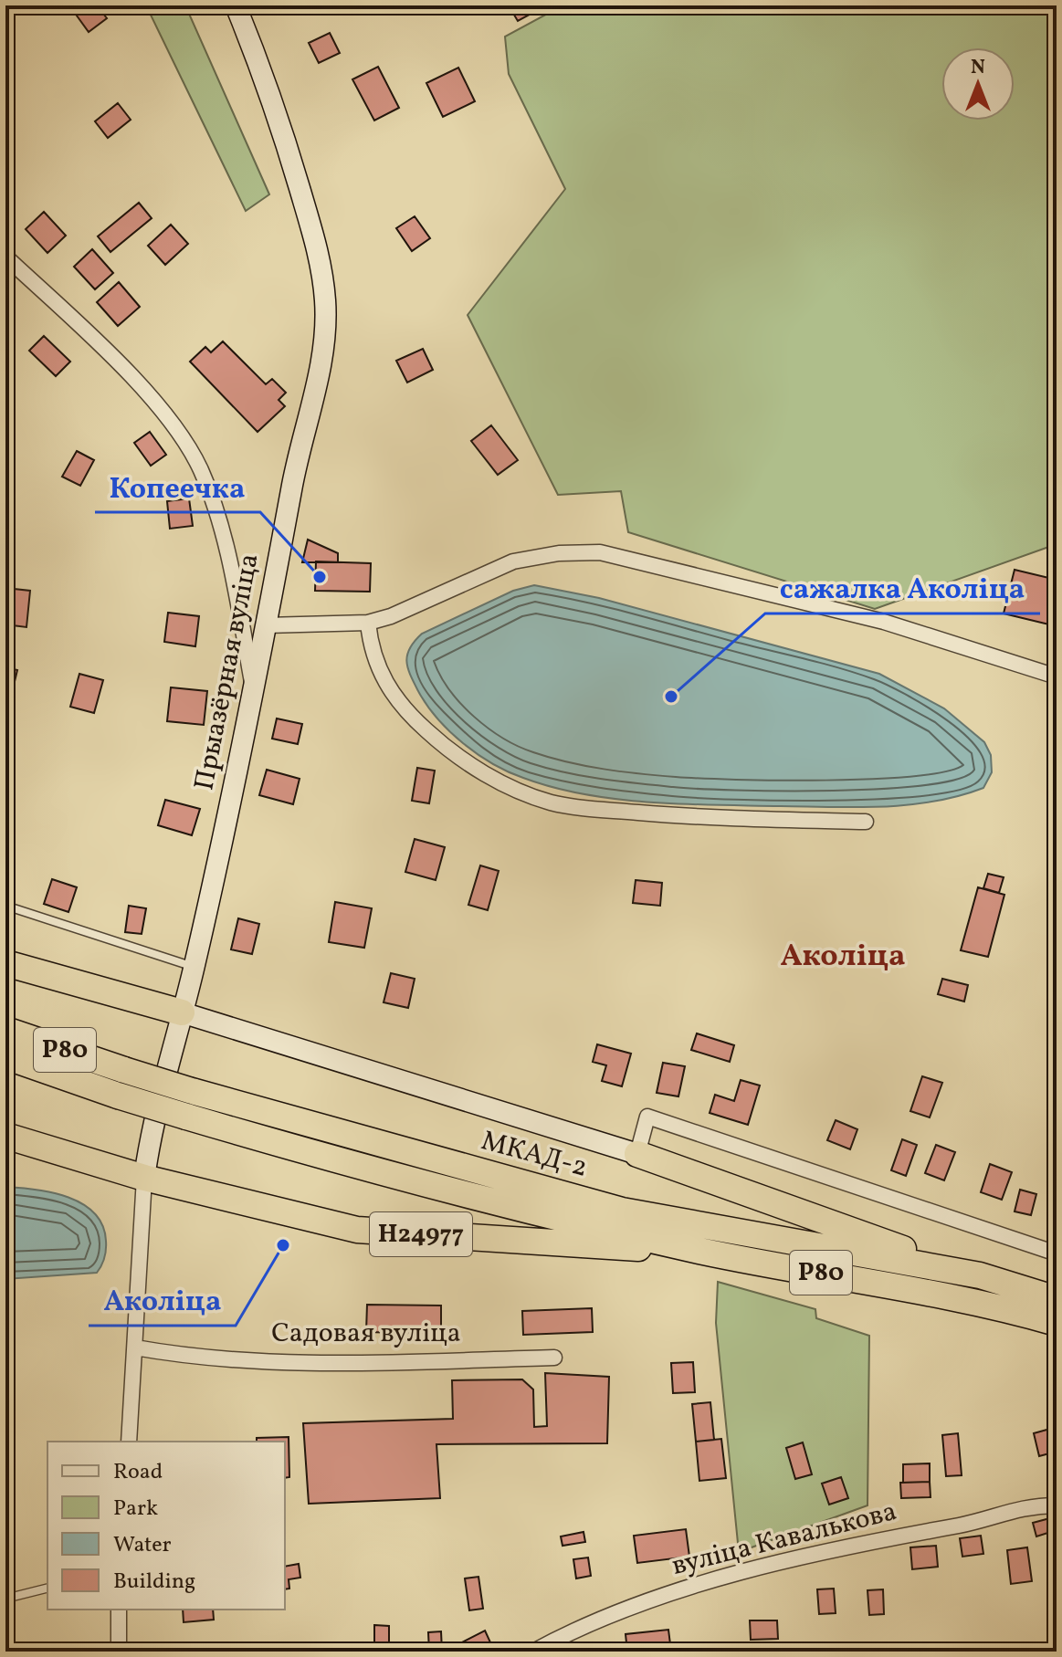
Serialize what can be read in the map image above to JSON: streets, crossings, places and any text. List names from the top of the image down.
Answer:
{
  "streets": {
    "highway": ["Р80", "МКАД-2", "Н24977"],
    "street": ["Прыазёрная вуліца", "Садовая вуліца", "вуліца Кавалькова"]
  },
  "crossings": [
    ["Прыазёрная вуліца", "Н24977"],
    ["Р80", "МКАД-2"],
    ["Р80", "Н24977"]
  ],
  "districts": ["Аколіца"],
  "places": ["Копеечка", "сажалка Аколіца", "Аколіца"],
  "legend": [
    "Road",
    "Park",
    "Water",
    "Building"
  ],
  "north": "top"
}
